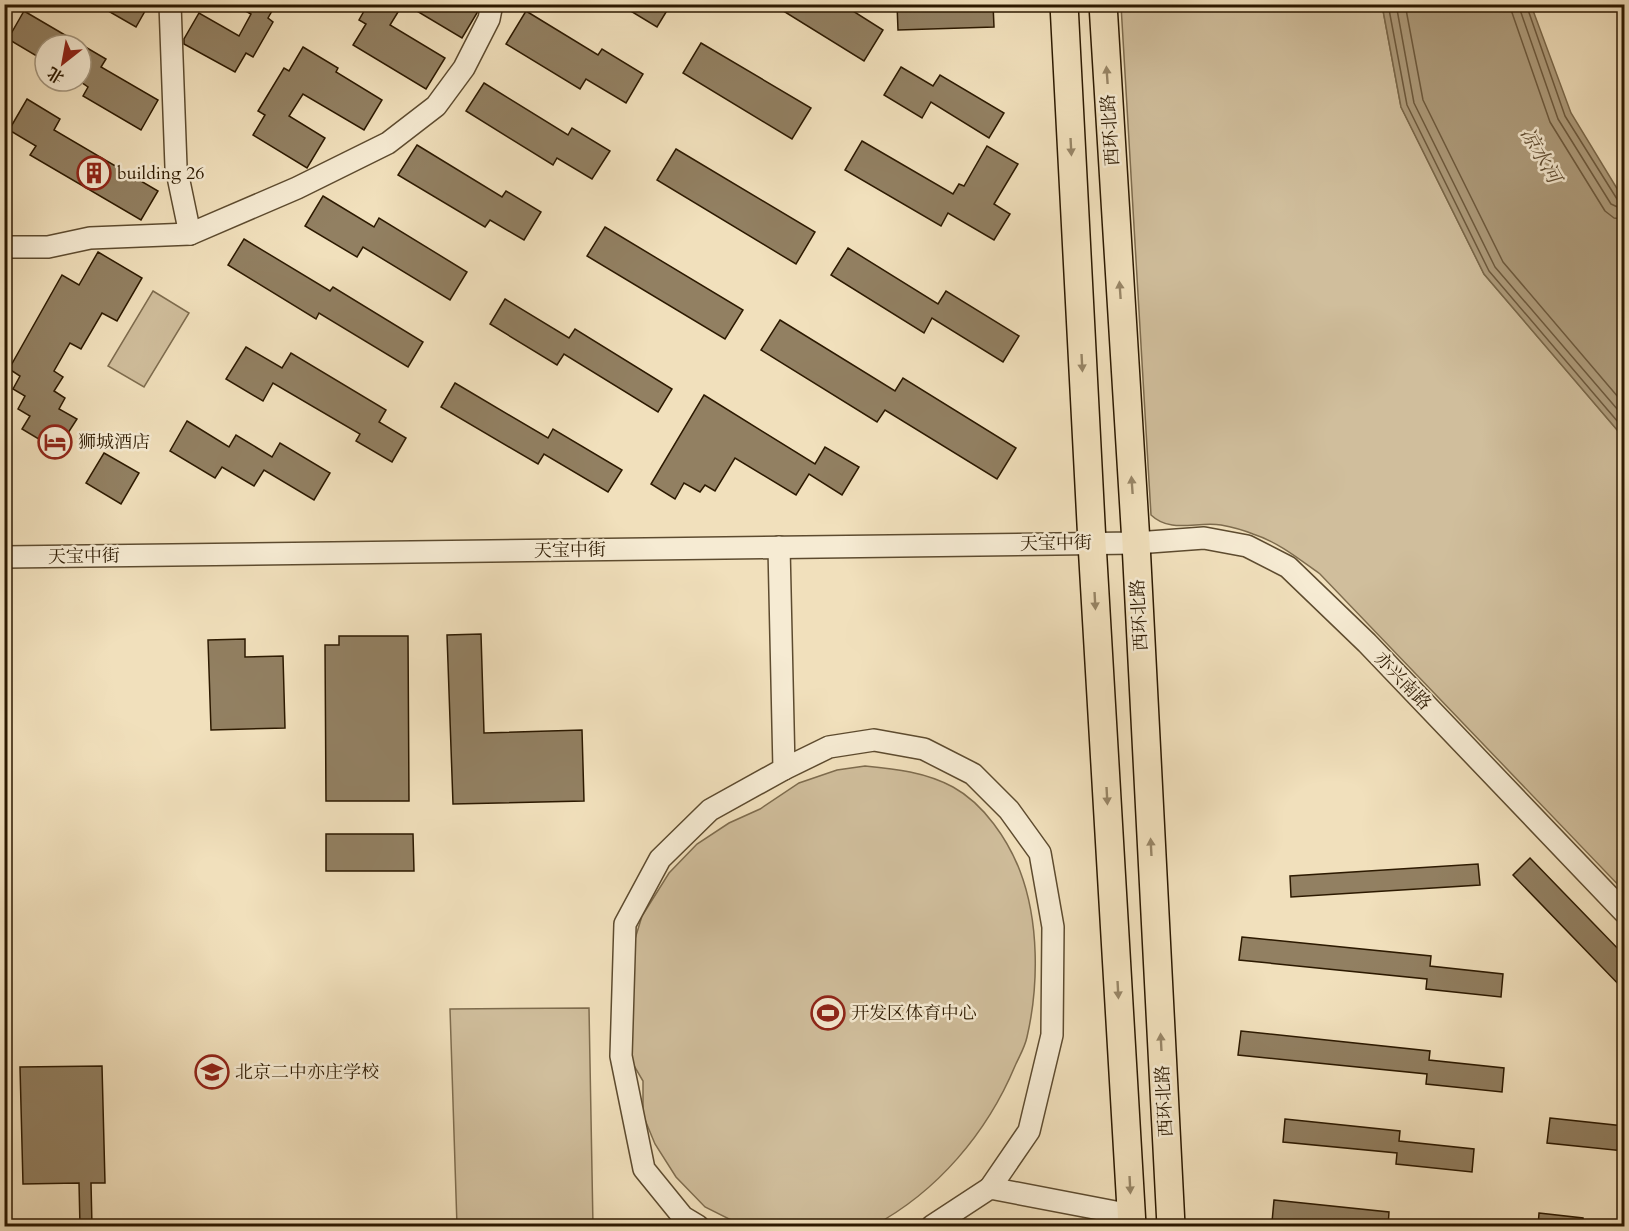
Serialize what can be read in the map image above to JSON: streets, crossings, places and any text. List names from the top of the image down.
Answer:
{
  "streets": {
    "main road": ["西环北路"],
    "street": ["天宝中街", "亦兴南路"]
  },
  "crossings": [
    ["西环北路", "天宝中街"],
    ["西环北路", "亦兴南路"],
    ["天宝中街", "亦兴南路"]
  ],
  "water": ["凉水河"],
  "places": {
    "building": ["building 26"],
    "hotel": ["狮城酒店"],
    "sports": ["开发区体育中心"],
    "school or university": ["北京二中亦庄学校"]
  },
  "north": "bottom left"
}
